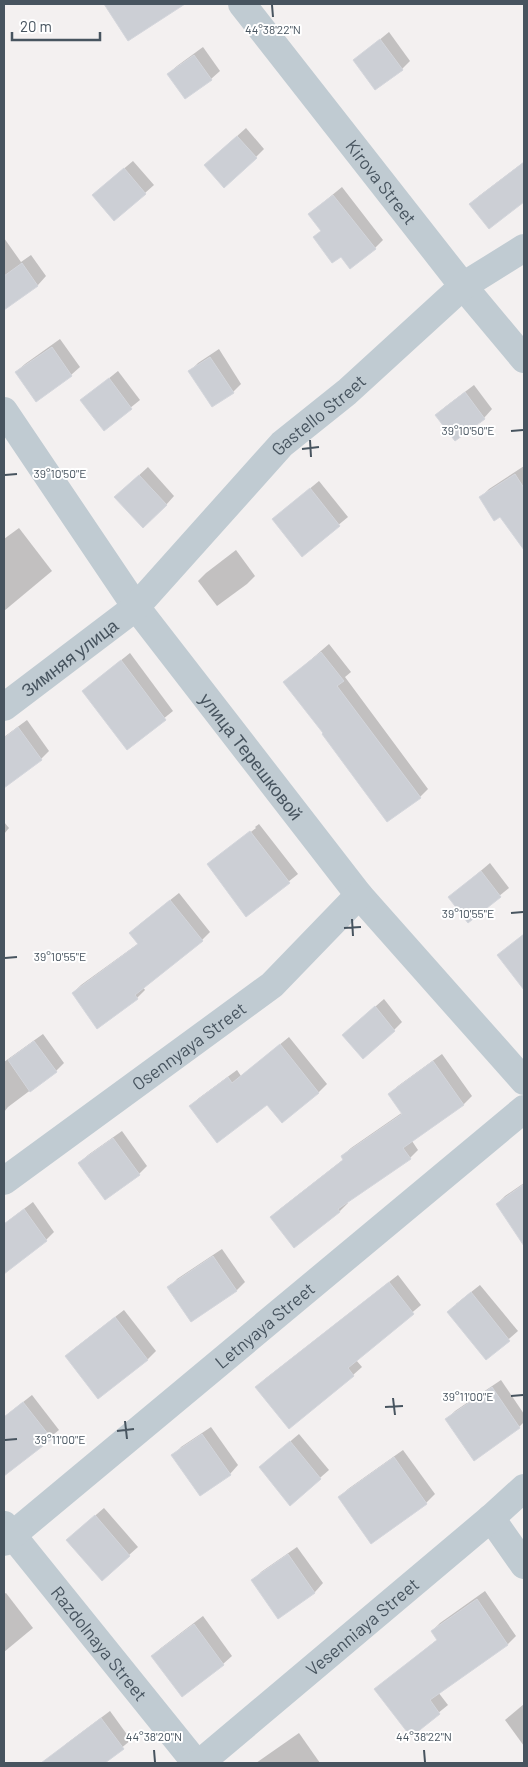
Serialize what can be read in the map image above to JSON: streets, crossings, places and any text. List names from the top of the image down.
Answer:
{
  "streets": {
    "street": [
      "Kirova Street",
      "Gastello Street",
      "Зимняя улица",
      "улица Терешковой",
      "Osennyaya Street",
      "Letnyaya Street",
      "Vesenniaya Street",
      "Razdolnaya Street"
    ]
  },
  "crossings": [
    ["Kirova Street", "Gastello Street"],
    ["Gastello Street", "Зимняя улица"],
    ["Gastello Street", "улица Терешковой"],
    ["Зимняя улица", "улица Терешковой"],
    ["улица Терешковой", "Osennyaya Street"],
    ["Letnyaya Street", "Razdolnaya Street"]
  ],
  "scale_bar": "20 m",
  "coordinates": [
    "44°38'22\"N",
    "39°10'50\"E",
    "39°10'55\"E",
    "39°11'00\"E",
    "44°38'20\"N"
  ]
}
